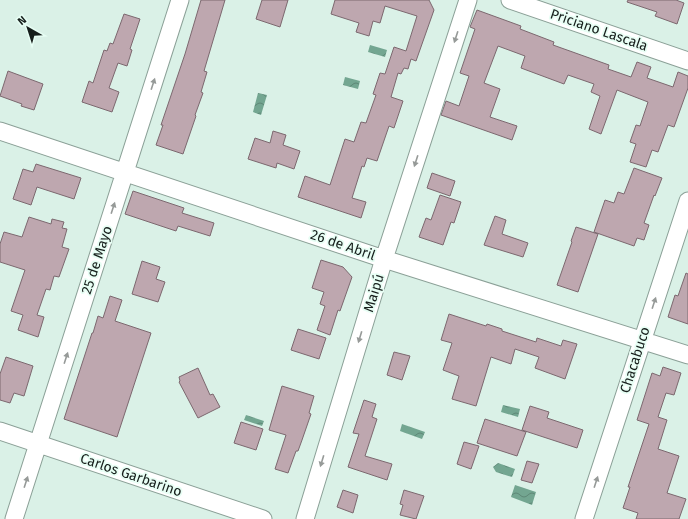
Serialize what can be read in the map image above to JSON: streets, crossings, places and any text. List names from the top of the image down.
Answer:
{
  "streets": {
    "street": [
      "Priciano Lascala",
      "26 de Abril",
      "25 de Mayo",
      "Maipú",
      "Chacabuco",
      "Carlos Garbarino"
    ]
  },
  "crossings": [
    ["26 de Abril", "25 de Mayo"],
    ["26 de Abril", "Maipú"],
    ["26 de Abril", "Chacabuco"],
    ["25 de Mayo", "Carlos Garbarino"]
  ],
  "one_way": ["25 de Mayo", "Maipú", "Chacabuco"],
  "north": "top left"
}
